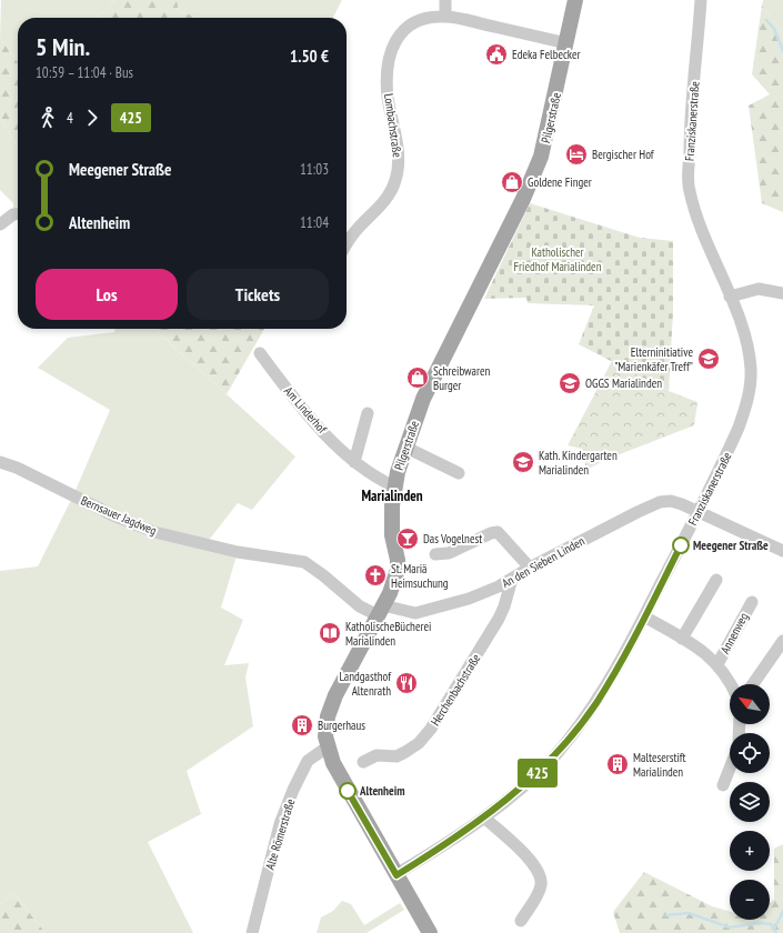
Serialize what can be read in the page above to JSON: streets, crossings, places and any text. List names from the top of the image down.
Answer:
{
  "streets": {
    "main road": ["Pilgerstraße"],
    "street": [
      "Franziskanerstraße",
      "Lombachstraße",
      "Am Linderhof",
      "Bernsauer Jagdweg",
      "An den Sieben Linden",
      "Annenweg",
      "Herchenbachstraße",
      "Alte Römerstraße"
    ]
  },
  "crossings": [
    ["Pilgerstraße", "Franziskanerstraße"],
    ["Pilgerstraße", "Lombachstraße"],
    ["Pilgerstraße", "Am Linderhof"],
    ["Pilgerstraße", "Bernsauer Jagdweg"],
    ["Pilgerstraße", "An den Sieben Linden"],
    ["Pilgerstraße", "Alte Römerstraße"],
    ["Franziskanerstraße", "An den Sieben Linden"],
    ["Bernsauer Jagdweg", "An den Sieben Linden"],
    ["An den Sieben Linden", "Herchenbachstraße"]
  ],
  "districts": ["Marialinden"],
  "parks": ["Katholischer Friedhof Marialinden"],
  "places": {
    "public building": ["Edeka Felbecker"],
    "hotel": ["Bergischer Hof"],
    "shop": ["Goldene Finger", "Schreibwaren Burger"],
    "school or university": ["Elterninitiative \"Marienkäfer Treff\"", "OGGS Marialinden", "Kath. Kindergarten Marialinden"],
    "bar": ["Das Vogelnest"],
    "other": ["Meegener Straße", "Altenheim"],
    "church": ["St. Mariä Heimsuchung"],
    "library": ["KatholischeBücherei Marialinden"],
    "restaurant": ["Landgasthof Altenrath"],
    "building": ["Burgerhaus", "Malteserstift Marialinden"]
  },
  "lines": ["bus line 425"],
  "north": "top left",
  "page": {
    "on_map": "425",
    "heading": ["5 Min.", "10:59 – 11:04 · Bus", "1.50 €"],
    "legs": ["4", "425"],
    "list": [
      {
        "name": "Meegener Straße",
        "value": "11:03"
      },
      {
        "name": "Altenheim",
        "value": "11:04"
      }
    ],
    "buttons": ["Los", "Tickets"],
    "map_buttons": ["+", "−"]
  }
}
